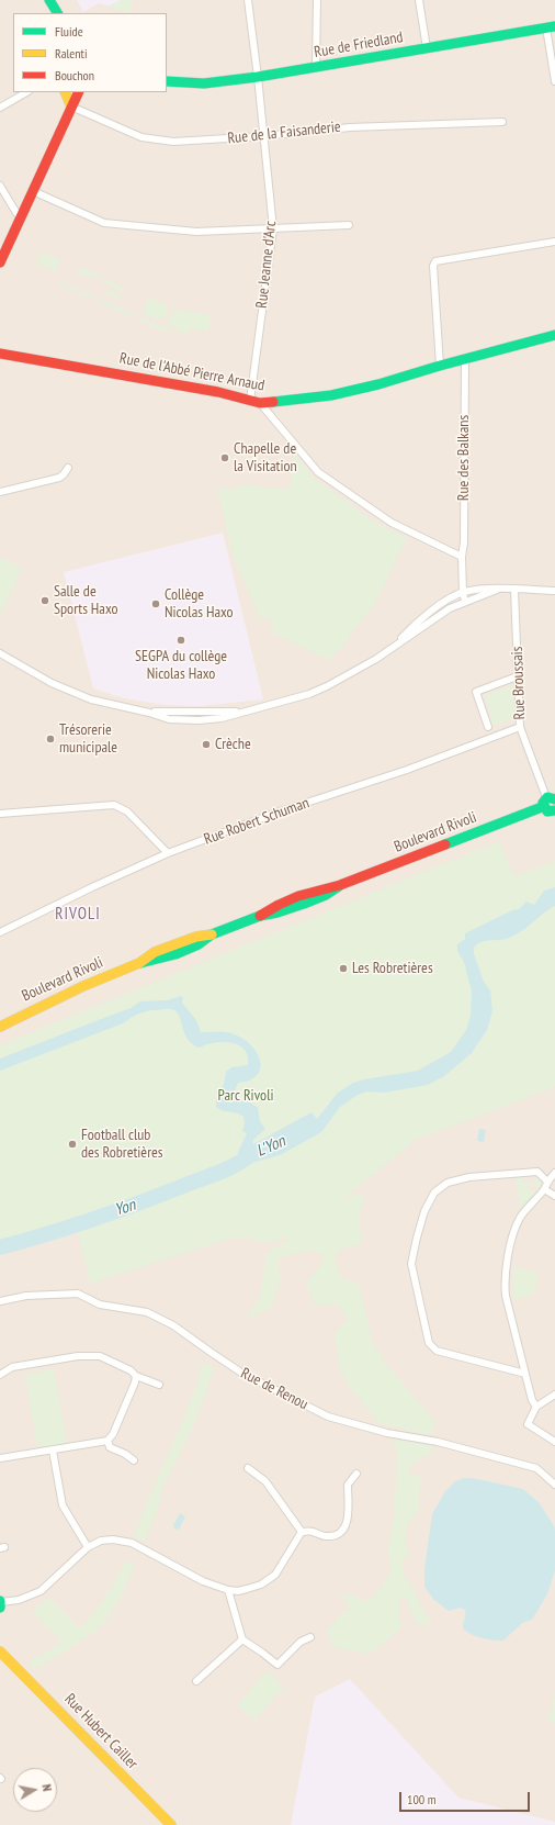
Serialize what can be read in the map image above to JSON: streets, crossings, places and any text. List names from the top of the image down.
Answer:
{
  "streets": {
    "street": [
      "Rue de Friedland",
      "Rue de la Faisanderie",
      "Rue Jeanne d'Arc",
      "Rue de l'Abbé Pierre Arnaud",
      "Rue des Balkans",
      "Rue Broussais",
      "Rue Robert Schuman",
      "Boulevard Rivoli",
      "Rue de Renou",
      "Rue Hubert Cailler"
    ]
  },
  "crossings": [
    ["Rue de Friedland", "Rue Jeanne d'Arc"],
    ["Rue de la Faisanderie", "Rue Jeanne d'Arc"],
    ["Rue Jeanne d'Arc", "Rue de l'Abbé Pierre Arnaud"],
    ["Rue de l'Abbé Pierre Arnaud", "Rue des Balkans"],
    ["Rue Broussais", "Rue Robert Schuman"]
  ],
  "districts": ["RIVOLI"],
  "water": ["L'Yon", "Yon"],
  "parks": ["Parc Rivoli"],
  "places": [
    "Chapelle de la Visitation",
    "Salle de Sports Haxo",
    "Collège Nicolas Haxo",
    "SEGPA du collège Nicolas Haxo",
    "Trésorerie municipale",
    "Crèche",
    "Les Robretières",
    "Football club des Robretières"
  ],
  "legend": ["Fluide", "Ralenti", "Bouchon"],
  "scale_bar": "100 m",
  "north": "right"
}
